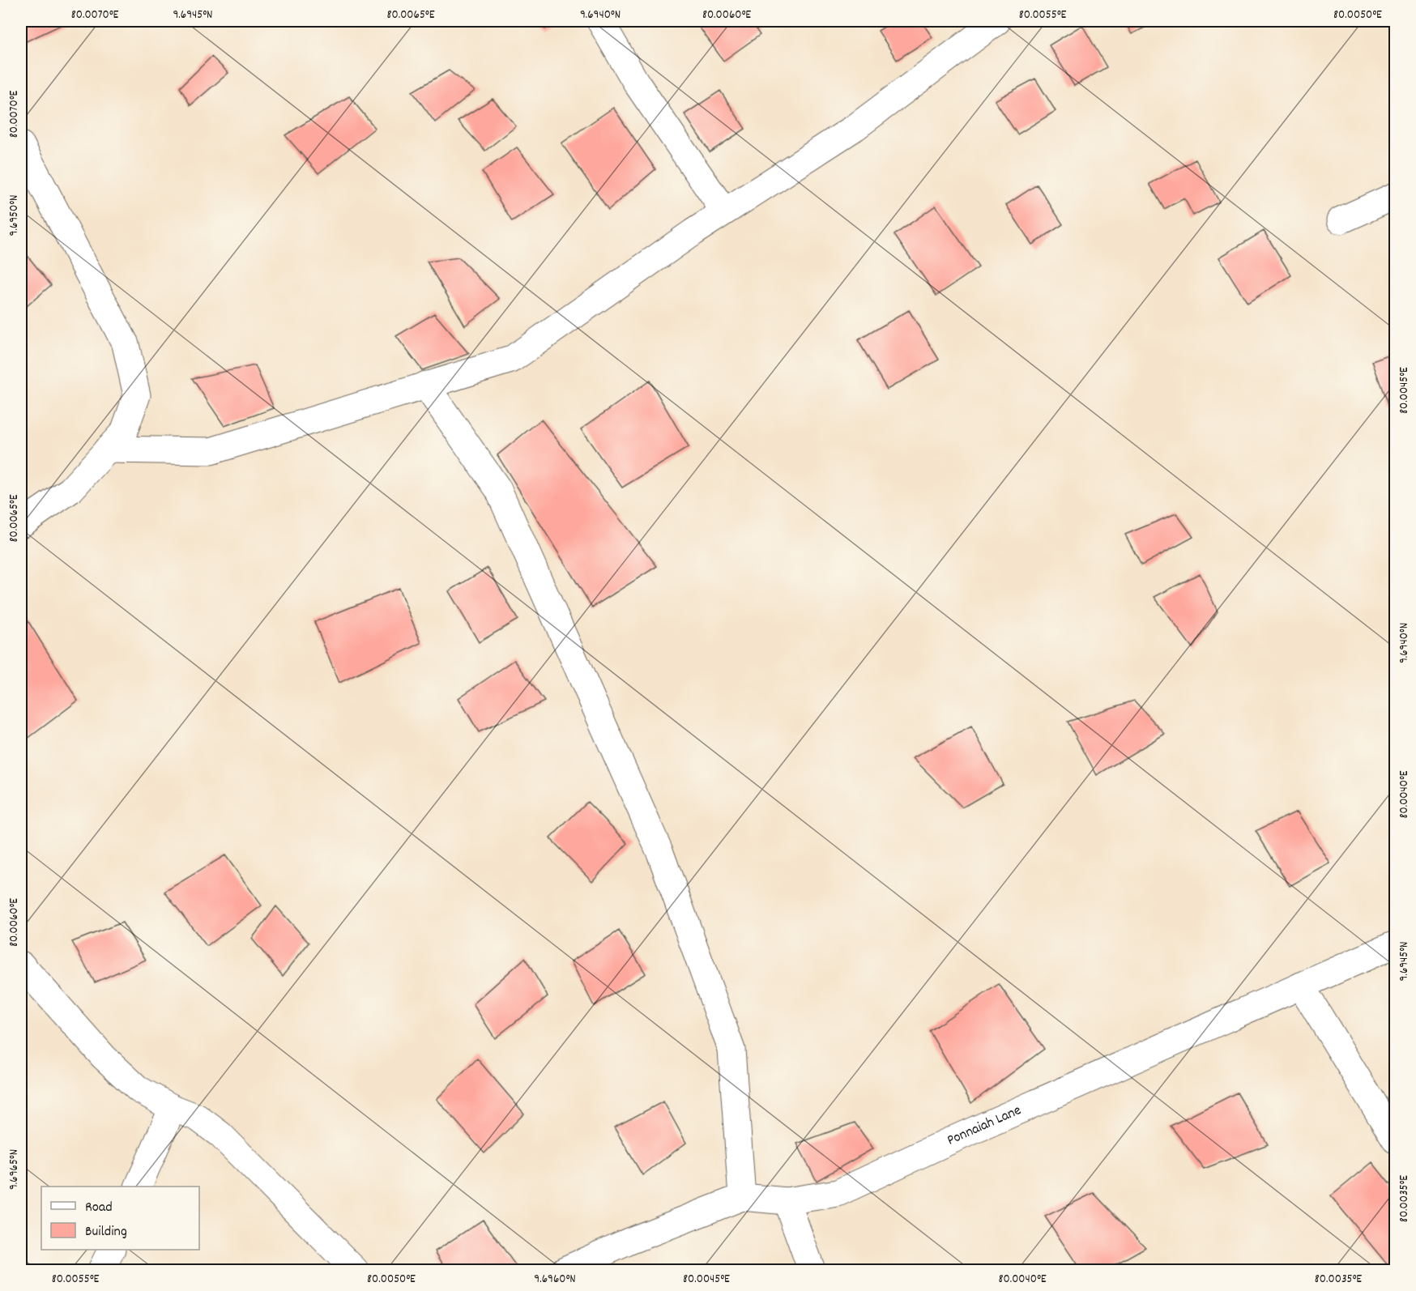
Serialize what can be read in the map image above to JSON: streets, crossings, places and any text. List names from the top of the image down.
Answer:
{
  "streets": {
    "street": ["Ponnaiah Lane"]
  },
  "legend": ["Road", "Building"],
  "coordinates": [
    "80.0070°E",
    "9.6945°N",
    "80.0065°E",
    "9.6940°N",
    "80.0060°E",
    "80.0055°E",
    "80.0050°E",
    "9.6950°N",
    "80.0045°E",
    "80.0040°E",
    "9.6965°N",
    "80.0035°E",
    "9.6960°N"
  ]
}
